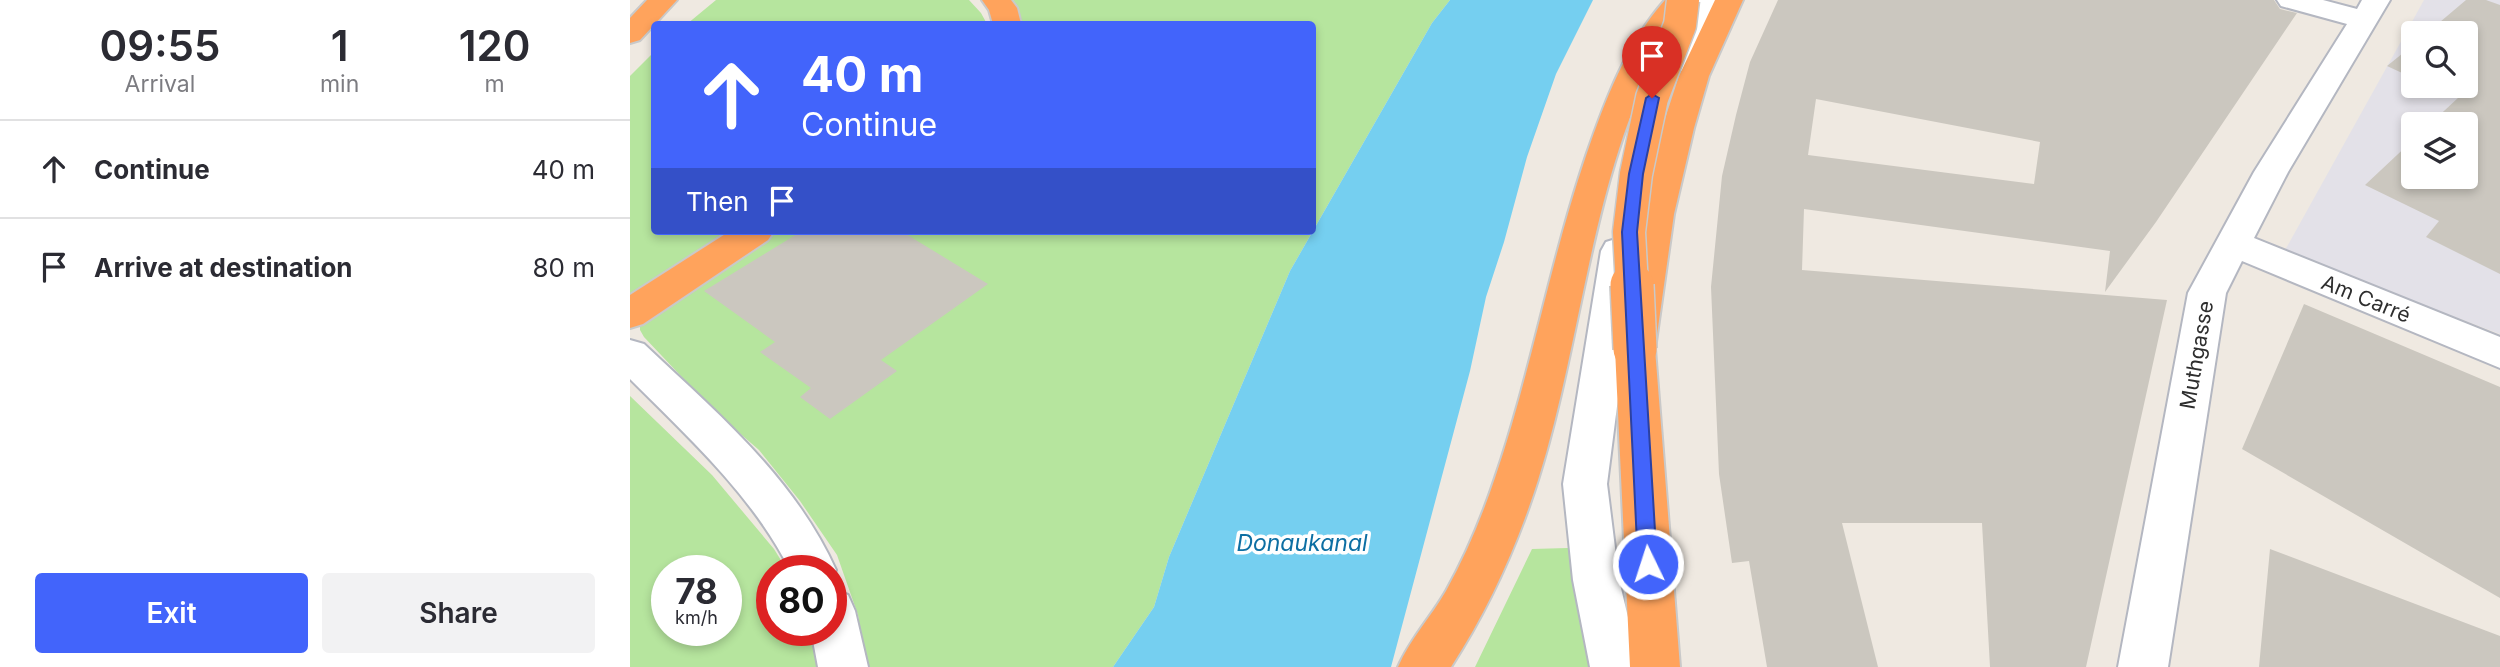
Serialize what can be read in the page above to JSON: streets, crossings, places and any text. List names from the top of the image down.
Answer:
{
  "streets": {
    "street": ["Am Carré", "Muthgasse"]
  },
  "crossings": [
    ["Am Carré", "Muthgasse"]
  ],
  "water": ["Donaukanal"],
  "page": {
    "eta": [
      "09:55",
      "Arrival",
      "1",
      "min",
      "120",
      "m"
    ],
    "turn": ["40 m", "Continue"],
    "list": [
      {
        "name": "Continue",
        "value": "40 m"
      },
      {
        "name": "Arrive at destination",
        "value": "80 m"
      }
    ],
    "then": "Then",
    "speed": "78 km/h",
    "limit": "80",
    "buttons": ["Exit", "Share"]
  }
}
